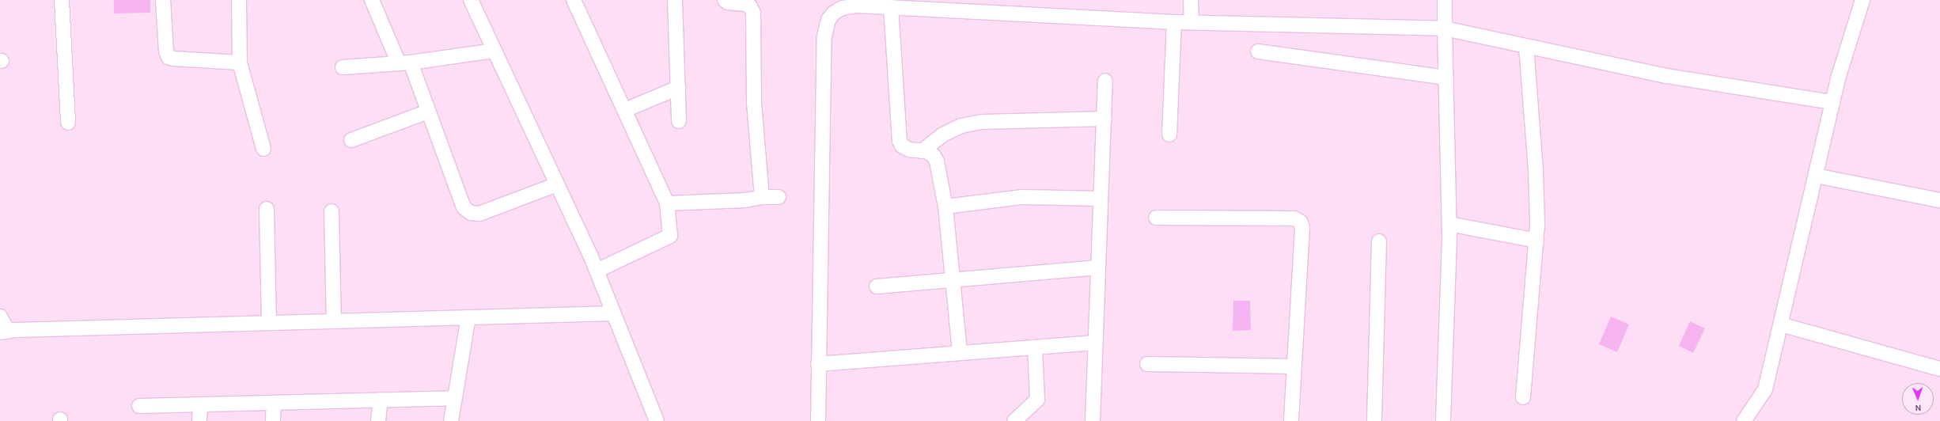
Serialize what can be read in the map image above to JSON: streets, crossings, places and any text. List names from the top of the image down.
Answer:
{
  "north": "bottom"
}
